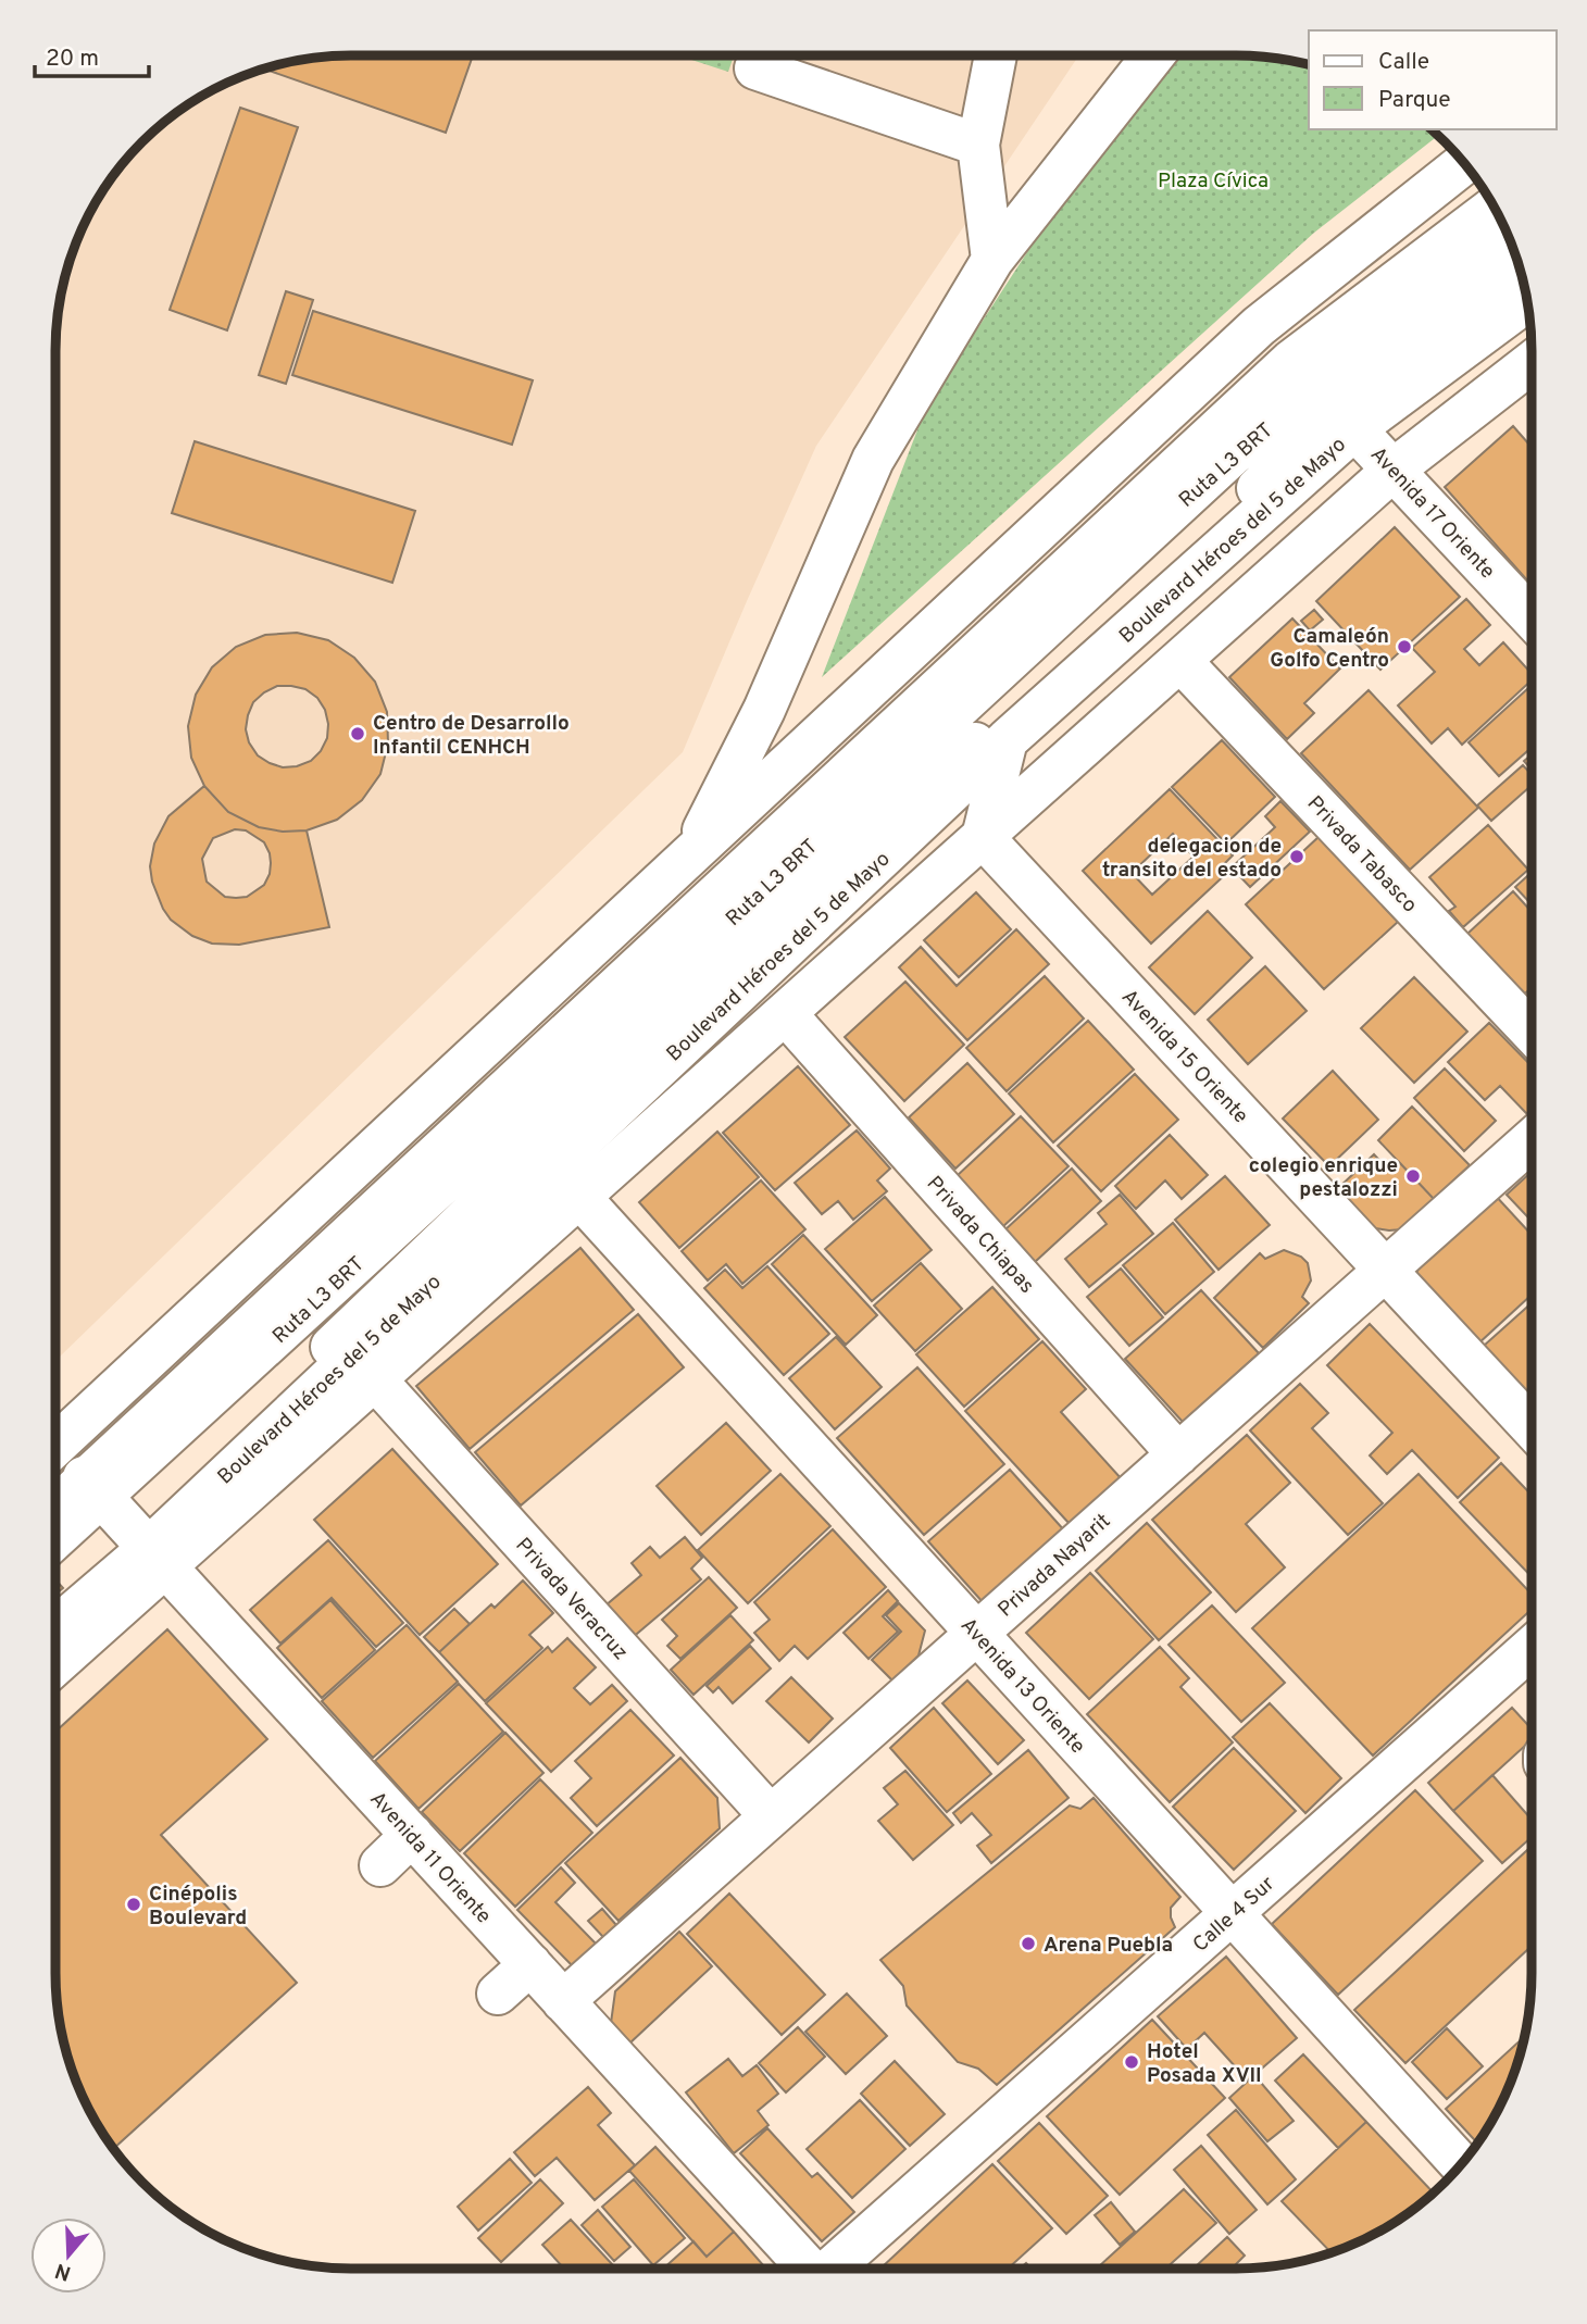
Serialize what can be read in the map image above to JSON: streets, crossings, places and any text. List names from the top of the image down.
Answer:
{
  "streets": {
    "street": [
      "Avenida 17 Oriente",
      "Boulevard Héroes del 5 de Mayo",
      "Privada Tabasco",
      "Avenida 15 Oriente",
      "Privada Chiapas",
      "Privada Nayarit",
      "Privada Veracruz",
      "Avenida 13 Oriente",
      "Avenida 11 Oriente",
      "Calle 4 Sur"
    ]
  },
  "crossings": [
    ["Avenida 17 Oriente", "Boulevard Héroes del 5 de Mayo"],
    ["Boulevard Héroes del 5 de Mayo", "Privada Tabasco"],
    ["Boulevard Héroes del 5 de Mayo", "Avenida 15 Oriente"],
    ["Boulevard Héroes del 5 de Mayo", "Privada Chiapas"],
    ["Boulevard Héroes del 5 de Mayo", "Privada Veracruz"],
    ["Boulevard Héroes del 5 de Mayo", "Avenida 13 Oriente"],
    ["Boulevard Héroes del 5 de Mayo", "Avenida 11 Oriente"],
    ["Avenida 15 Oriente", "Privada Nayarit"],
    ["Privada Chiapas", "Privada Nayarit"],
    ["Privada Nayarit", "Privada Veracruz"],
    ["Privada Nayarit", "Avenida 13 Oriente"],
    ["Privada Nayarit", "Avenida 11 Oriente"],
    ["Avenida 13 Oriente", "Calle 4 Sur"]
  ],
  "parks": ["Plaza Cívica"],
  "places": [
    "Camaleón Golfo Centro",
    "Centro de Desarrollo Infantil CENHCH",
    "delegacion de transito del estado",
    "colegio enrique pestalozzi",
    "Cinépolis Boulevard",
    "Arena Puebla",
    "Hotel Posada XVII"
  ],
  "legend": ["Calle", "Parque"],
  "scale_bar": "20 m",
  "north": "bottom"
}
